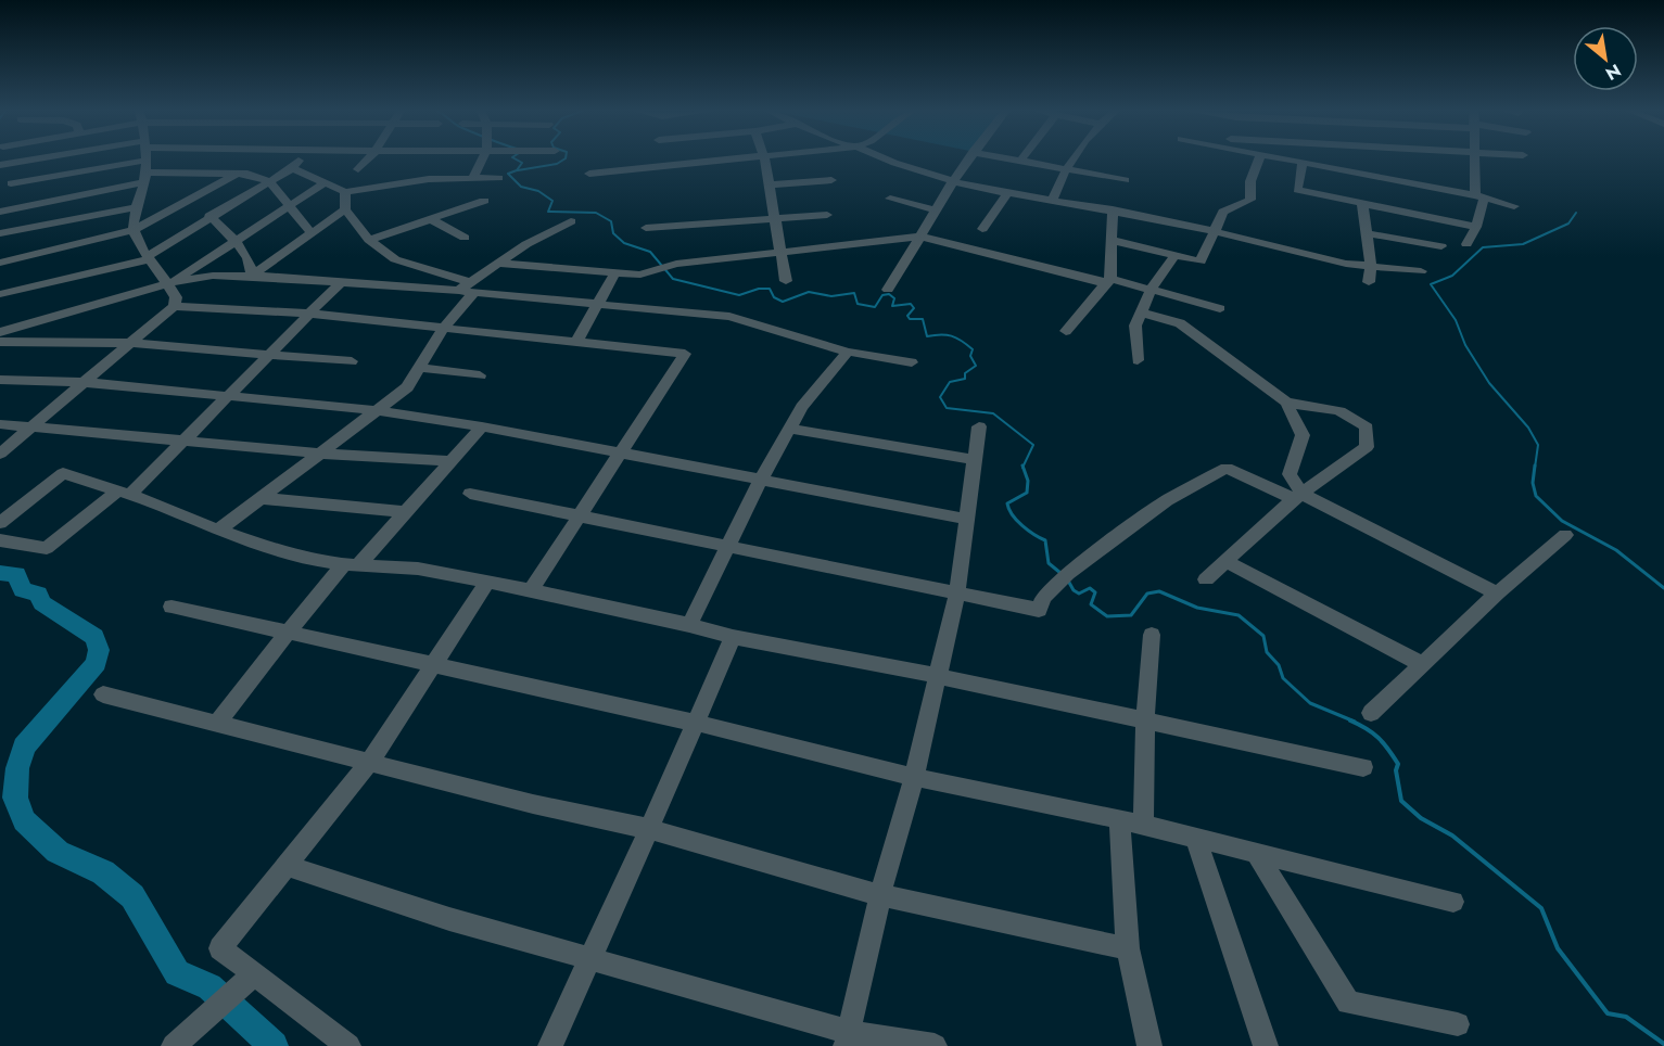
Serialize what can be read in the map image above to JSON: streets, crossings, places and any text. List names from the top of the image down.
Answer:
{
  "north": "bottom right"
}
